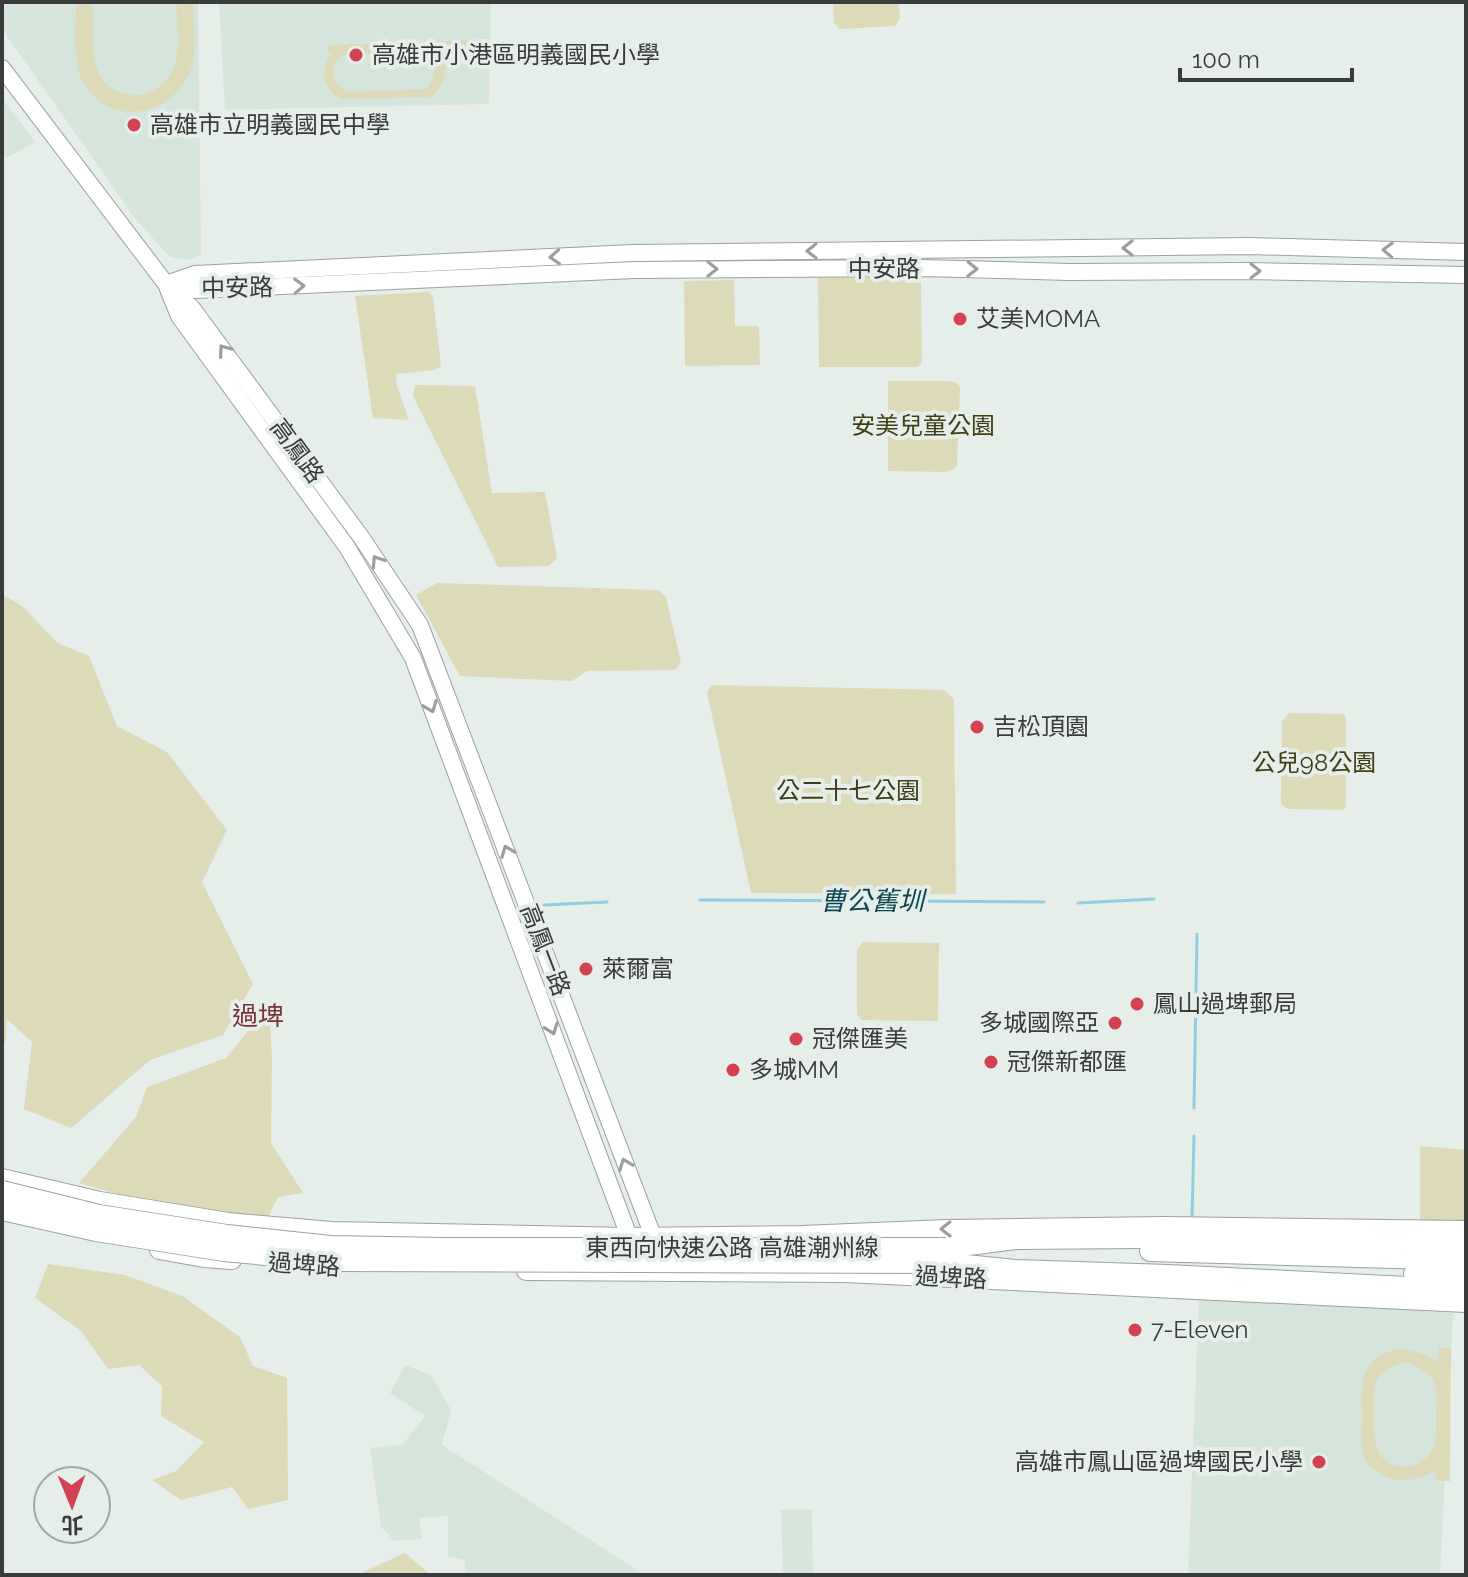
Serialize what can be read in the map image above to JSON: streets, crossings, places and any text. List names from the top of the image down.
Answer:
{
  "streets": {
    "highway": ["東西向快速公路 高雄潮州線"],
    "main road": ["過埤路"],
    "street": ["中安路", "高鳳路", "高鳳一路"]
  },
  "crossings": [
    ["中安路", "高鳳路"],
    ["高鳳路", "高鳳一路"],
    ["高鳳一路", "過埤路"],
    ["東西向快速公路 高雄潮州線", "過埤路"]
  ],
  "districts": ["過埤"],
  "water": ["曹公舊圳"],
  "parks": ["安美兒童公園", "公兒98公園", "公二十七公園"],
  "places": [
    "高雄市小港區明義國民小學",
    "高雄市立明義國民中學",
    "艾美MOMA",
    "吉松頂園",
    "萊爾富",
    "鳳山過埤郵局",
    "多城國際亞",
    "冠傑匯美",
    "冠傑新都匯",
    "多城MM",
    "7-Eleven",
    "高雄市鳳山區過埤國民小學"
  ],
  "scale_bar": "100 m",
  "north": "bottom"
}
